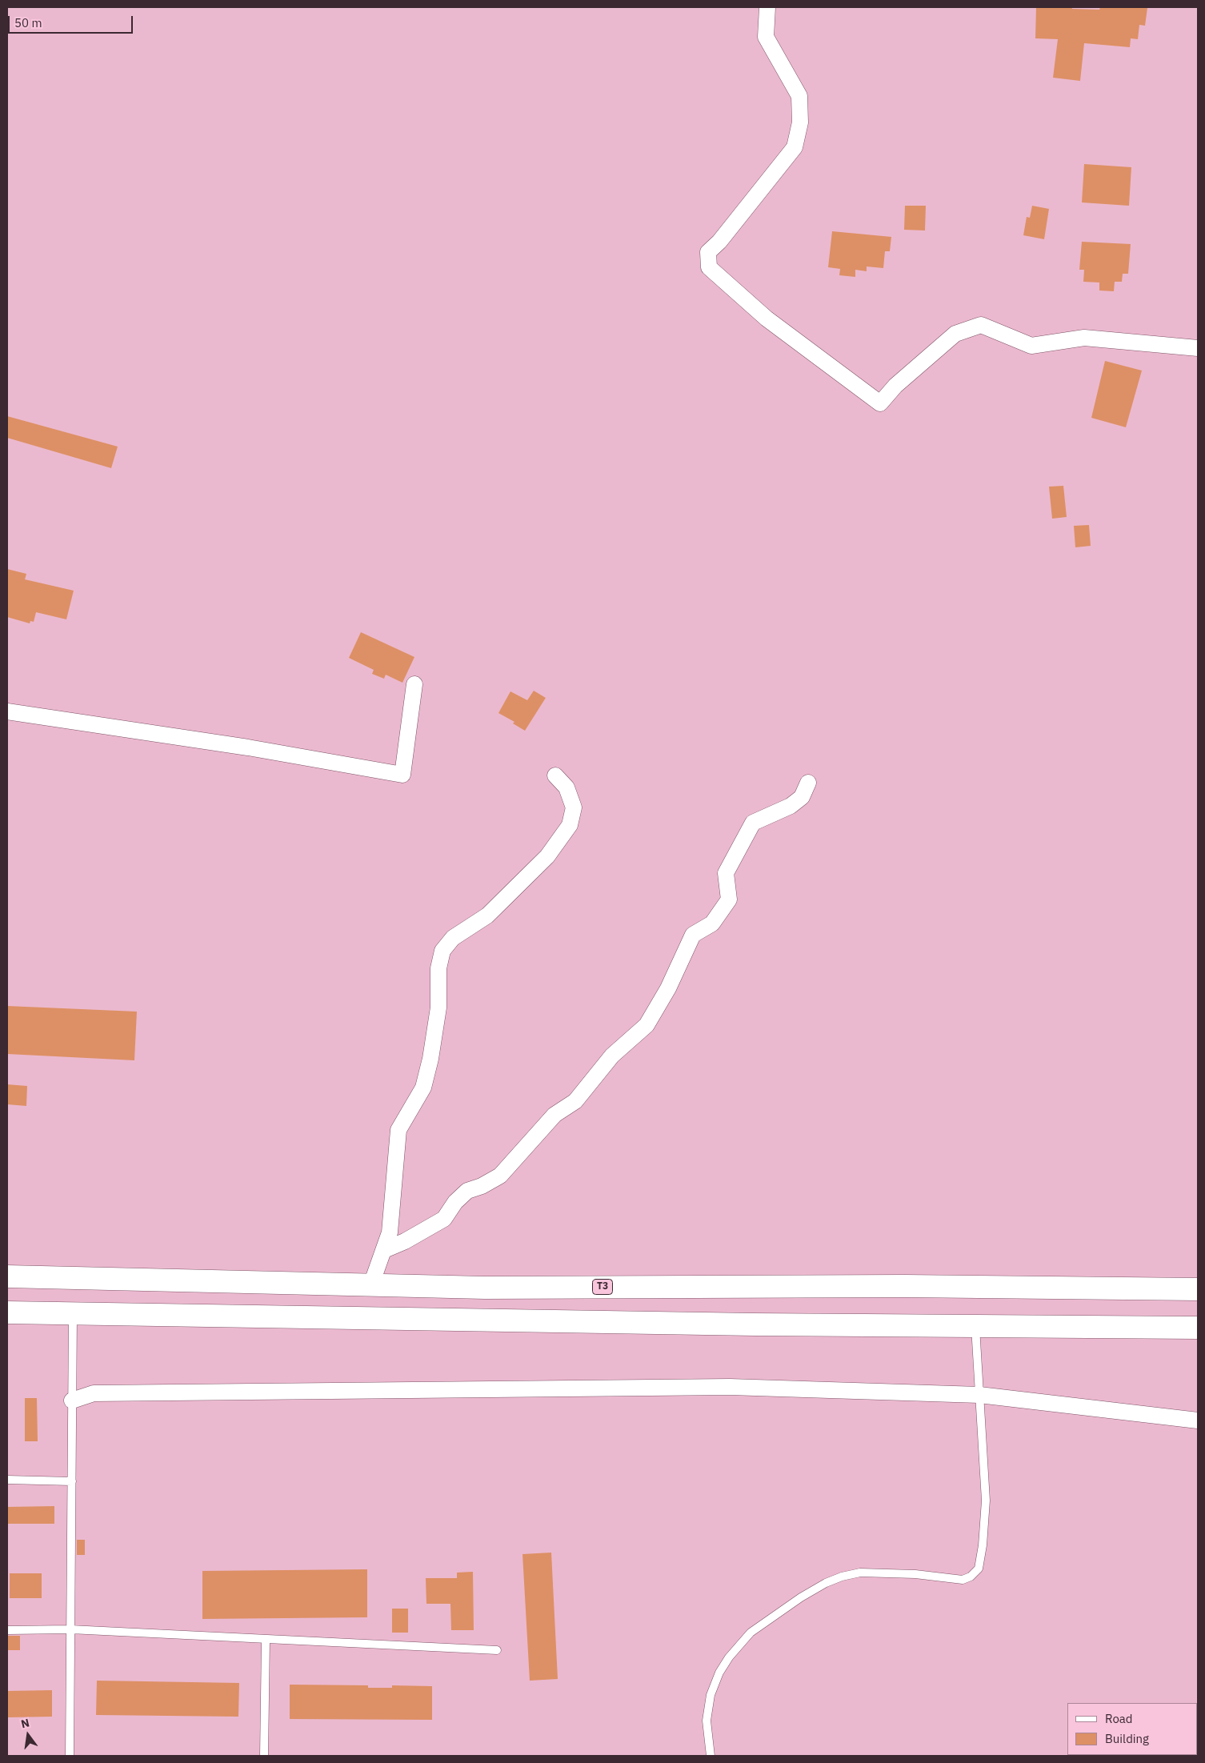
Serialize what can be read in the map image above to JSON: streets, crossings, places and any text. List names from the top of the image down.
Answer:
{
  "streets": {
    "highway": ["T3"]
  },
  "legend": ["Road", "Building"],
  "scale_bar": "50 m",
  "north": "top"
}
